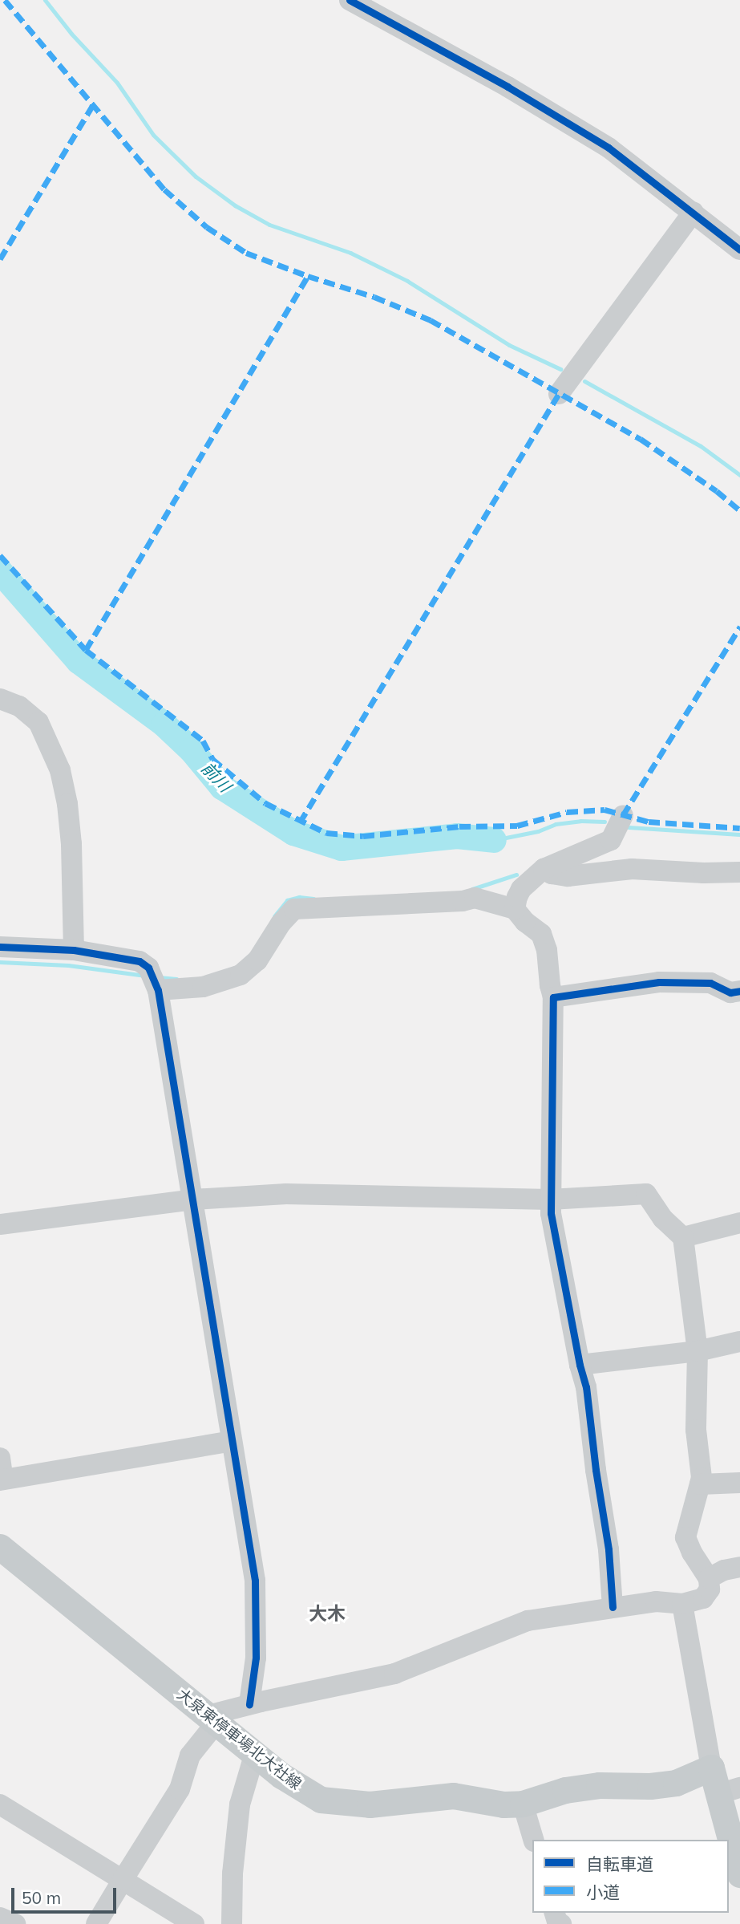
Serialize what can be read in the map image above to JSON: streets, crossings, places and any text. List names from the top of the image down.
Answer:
{
  "streets": {
    "main road": ["大泉東停車場北大社線"]
  },
  "districts": ["大木"],
  "water": ["前川"],
  "legend": ["自転車道", "小道"],
  "scale_bar": "50 m"
}
